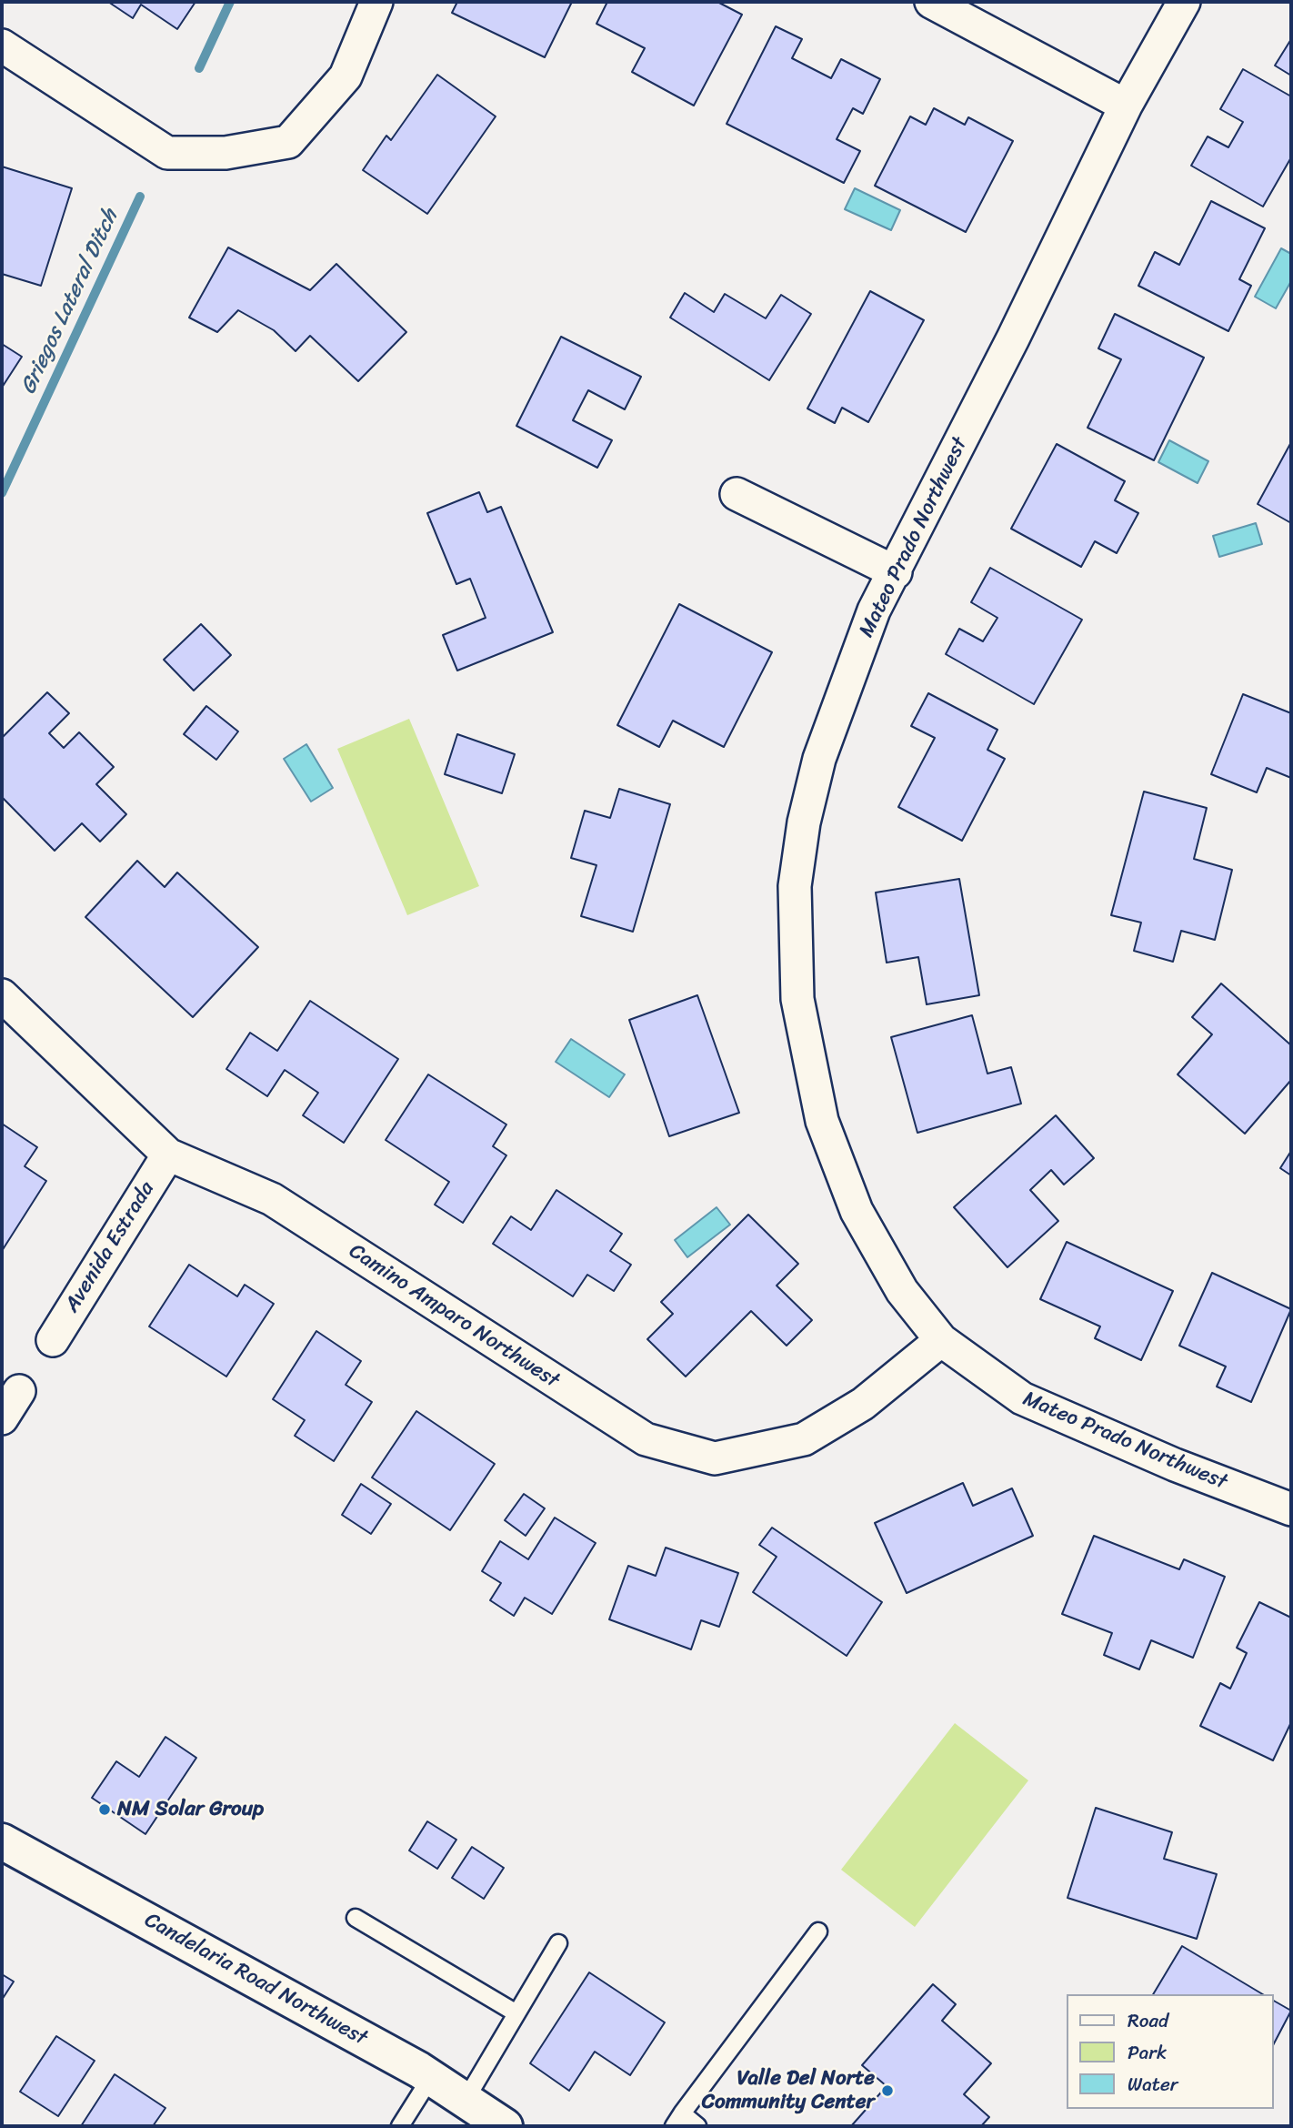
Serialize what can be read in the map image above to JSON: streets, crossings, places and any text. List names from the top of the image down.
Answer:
{
  "streets": {
    "main road": ["Candelaria Road Northwest"],
    "street": ["Mateo Prado Northwest", "Avenida Estrada", "Camino Amparo Northwest"]
  },
  "crossings": [
    ["Mateo Prado Northwest", "Camino Amparo Northwest"],
    ["Avenida Estrada", "Camino Amparo Northwest"]
  ],
  "water": ["Griegos Lateral Ditch"],
  "places": ["NM Solar Group", "Valle Del Norte Community Center"],
  "legend": ["Road", "Park", "Water"]
}
